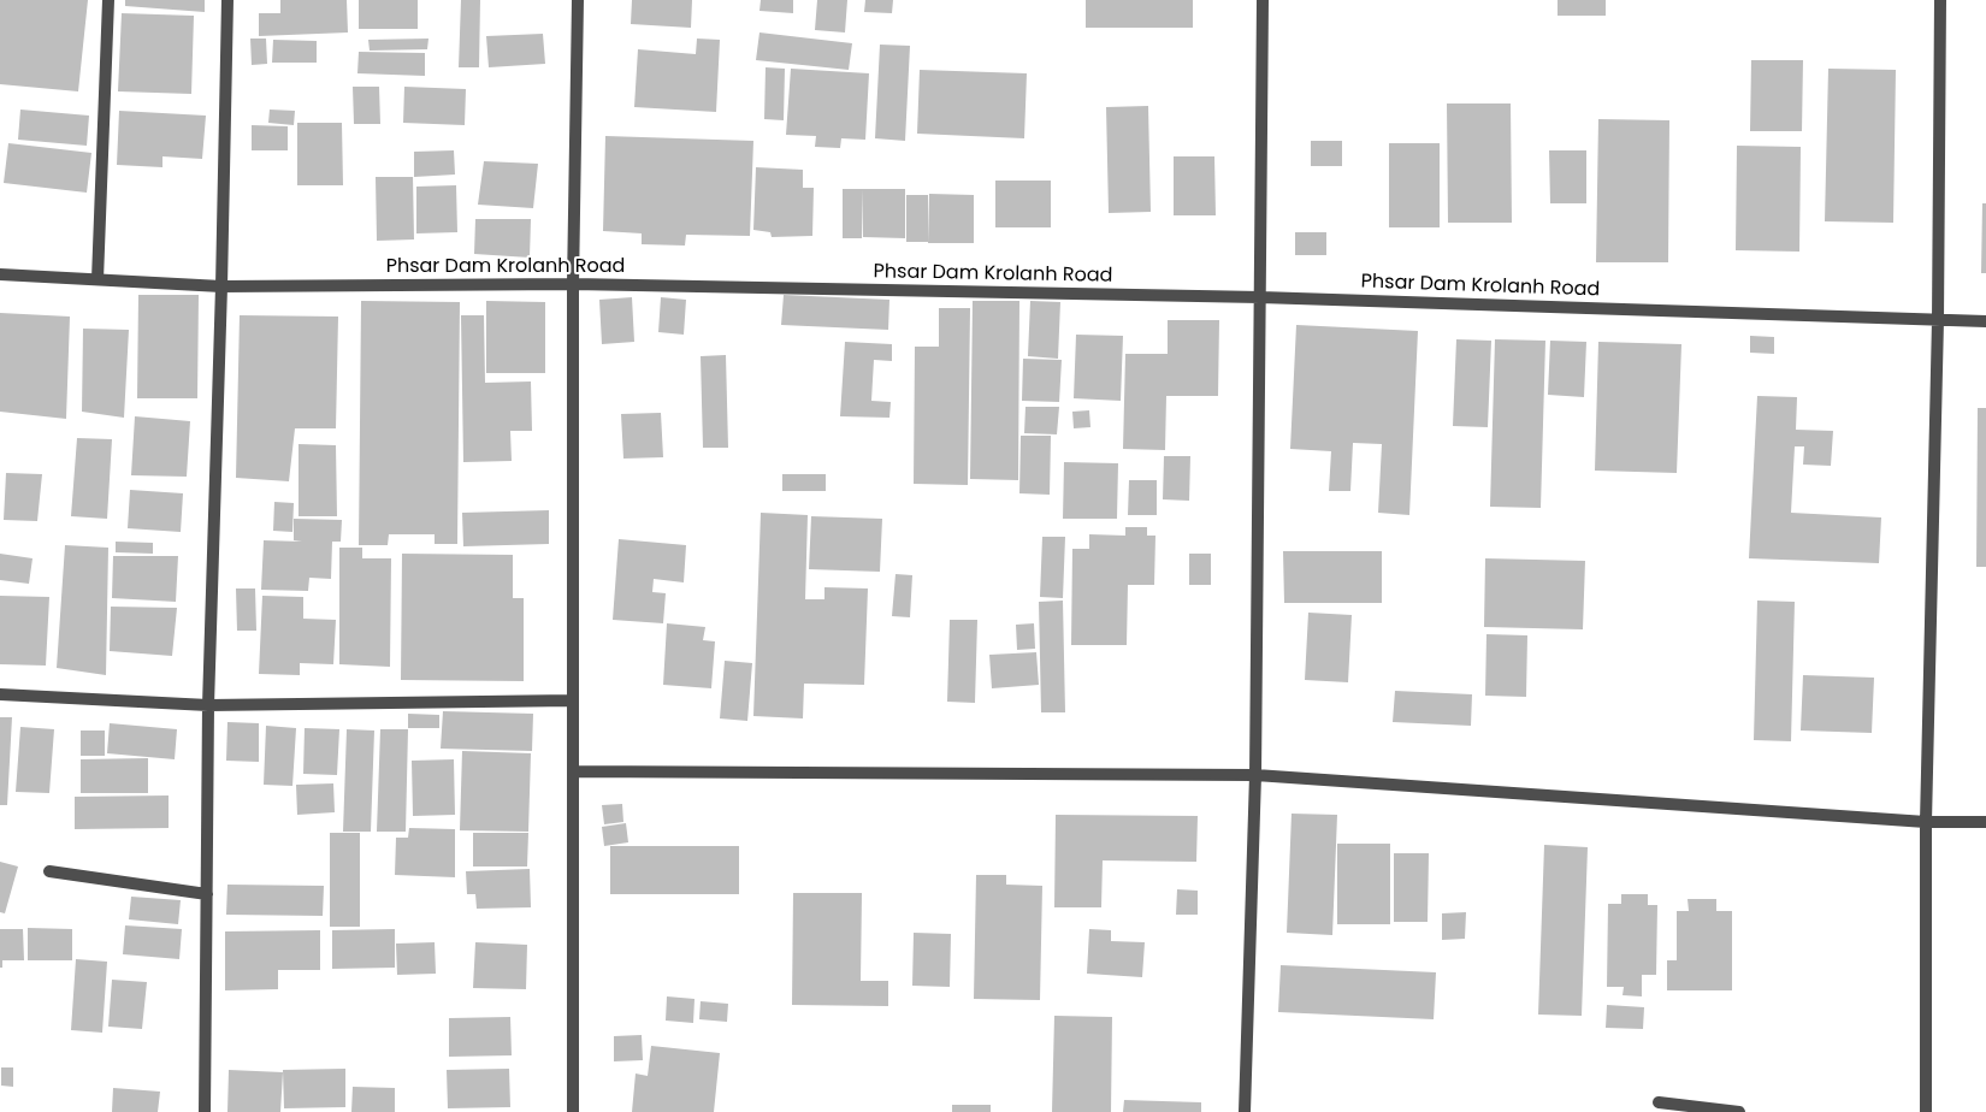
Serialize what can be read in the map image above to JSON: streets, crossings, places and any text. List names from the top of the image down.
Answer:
{
  "streets": {
    "street": ["Phsar Dam Krolanh Road"]
  }
}
